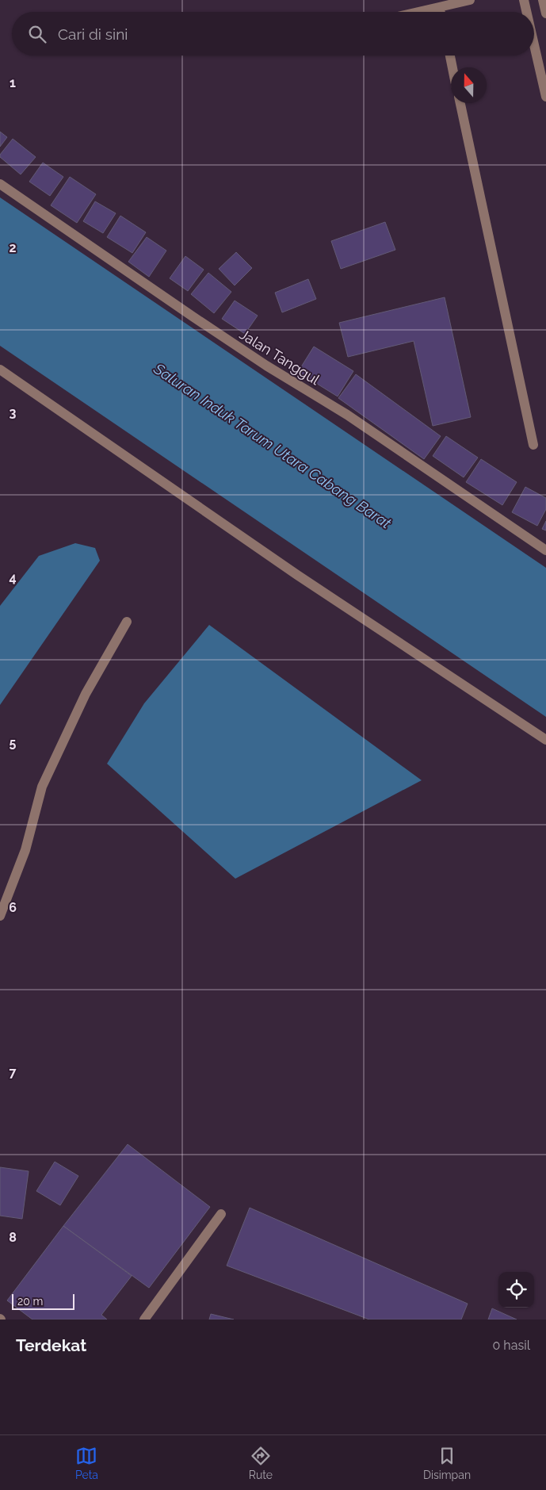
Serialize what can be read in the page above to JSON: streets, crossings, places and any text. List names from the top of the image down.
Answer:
{
  "streets": {
    "street": ["Jalan Tanggul"]
  },
  "water": ["Saluran Induk Tarum Utara Cabang Barat"],
  "scale_bar": "20 m",
  "north": "top",
  "page": {
    "search": "Cari di sini",
    "scale": "20 m",
    "heading": ["Terdekat", "0 hasil"],
    "nav": ["Peta", "Rute", "Disimpan"]
  },
  "grid": {
    "rows": [
      "1",
      "2",
      "3",
      "4",
      "5",
      "6",
      "7",
      "8"
    ]
  }
}
